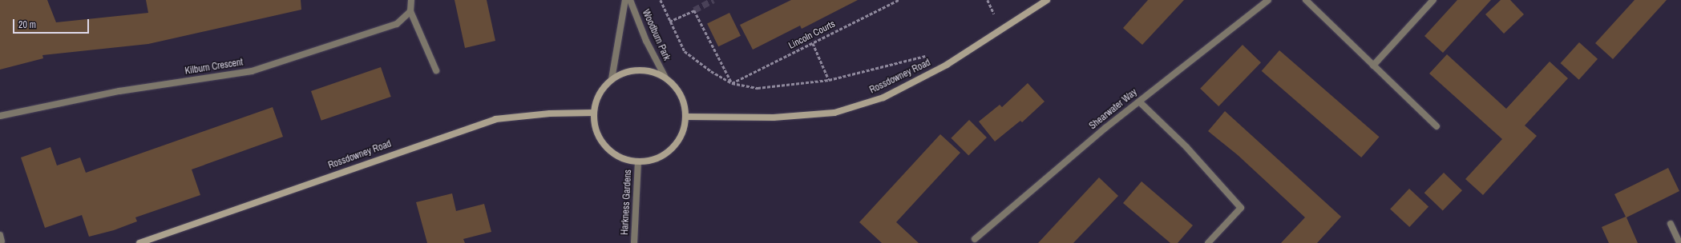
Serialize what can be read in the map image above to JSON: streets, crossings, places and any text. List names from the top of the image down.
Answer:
{
  "streets": {
    "main road": ["Rossdowney Road"],
    "street": [
      "Woodburn Park",
      "Kilburn Crescent",
      "Shearwater Way",
      "Harkness Gardens"
    ],
    "path": ["Lincoln Courts"]
  },
  "crossings": [
    ["Woodburn Park", "Rossdowney Road"],
    ["Woodburn Park", "Harkness Gardens"],
    ["Rossdowney Road", "Harkness Gardens"]
  ],
  "scale_bar": "20 m"
}
